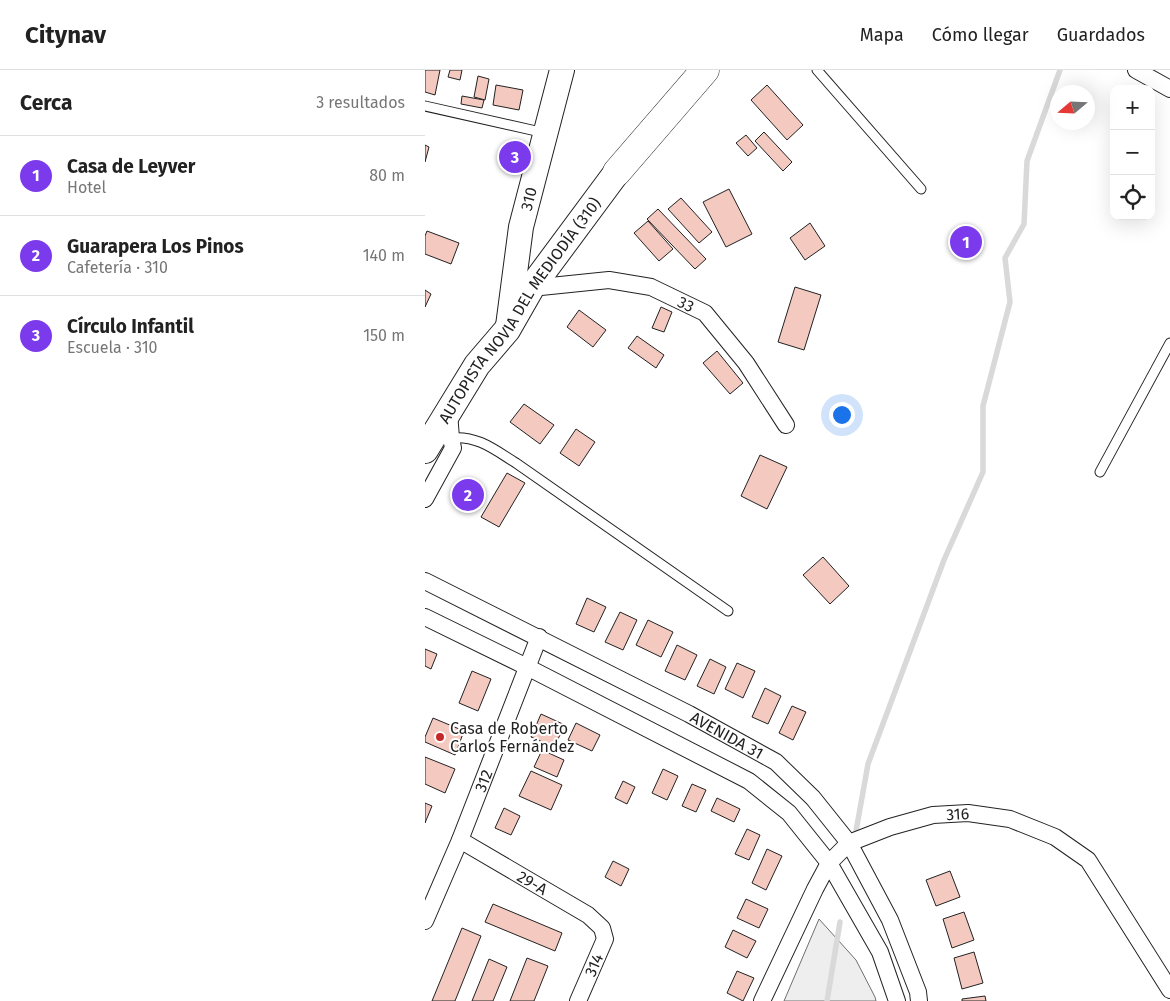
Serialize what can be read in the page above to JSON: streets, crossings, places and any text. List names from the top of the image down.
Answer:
{
  "streets": {
    "main road": ["AUTOPISTA NOVIA DEL MEDIODÍA (310)"],
    "street": [
      "310",
      "33",
      "AVENIDA 31",
      "312",
      "316",
      "29-A",
      "314"
    ]
  },
  "crossings": [
    ["310", "AUTOPISTA NOVIA DEL MEDIODÍA (310)"],
    ["33", "AUTOPISTA NOVIA DEL MEDIODÍA (310)"],
    ["AVENIDA 31", "312"],
    ["AVENIDA 31", "316"],
    ["312", "29-A"],
    ["29-A", "314"]
  ],
  "places": ["Casa de Roberto Carlos Fernández"],
  "north": "left",
  "page": {
    "header": "Citynav",
    "nav": ["Mapa", "Cómo llegar", "Guardados"],
    "heading": ["Cerca", "3 resultados"],
    "map_buttons": ["+", "−"],
    "list": [
      {
        "mark": "1",
        "name": "Casa de Leyver",
        "note": "Hotel",
        "value": "80 m"
      },
      {
        "mark": "2",
        "name": "Guarapera Los Pinos",
        "note": "Cafetería · 310",
        "value": "140 m"
      },
      {
        "mark": "3",
        "name": "Círculo Infantil",
        "note": "Escuela · 310",
        "value": "150 m"
      }
    ],
    "pins": ["3", "1", "2"]
  }
}
